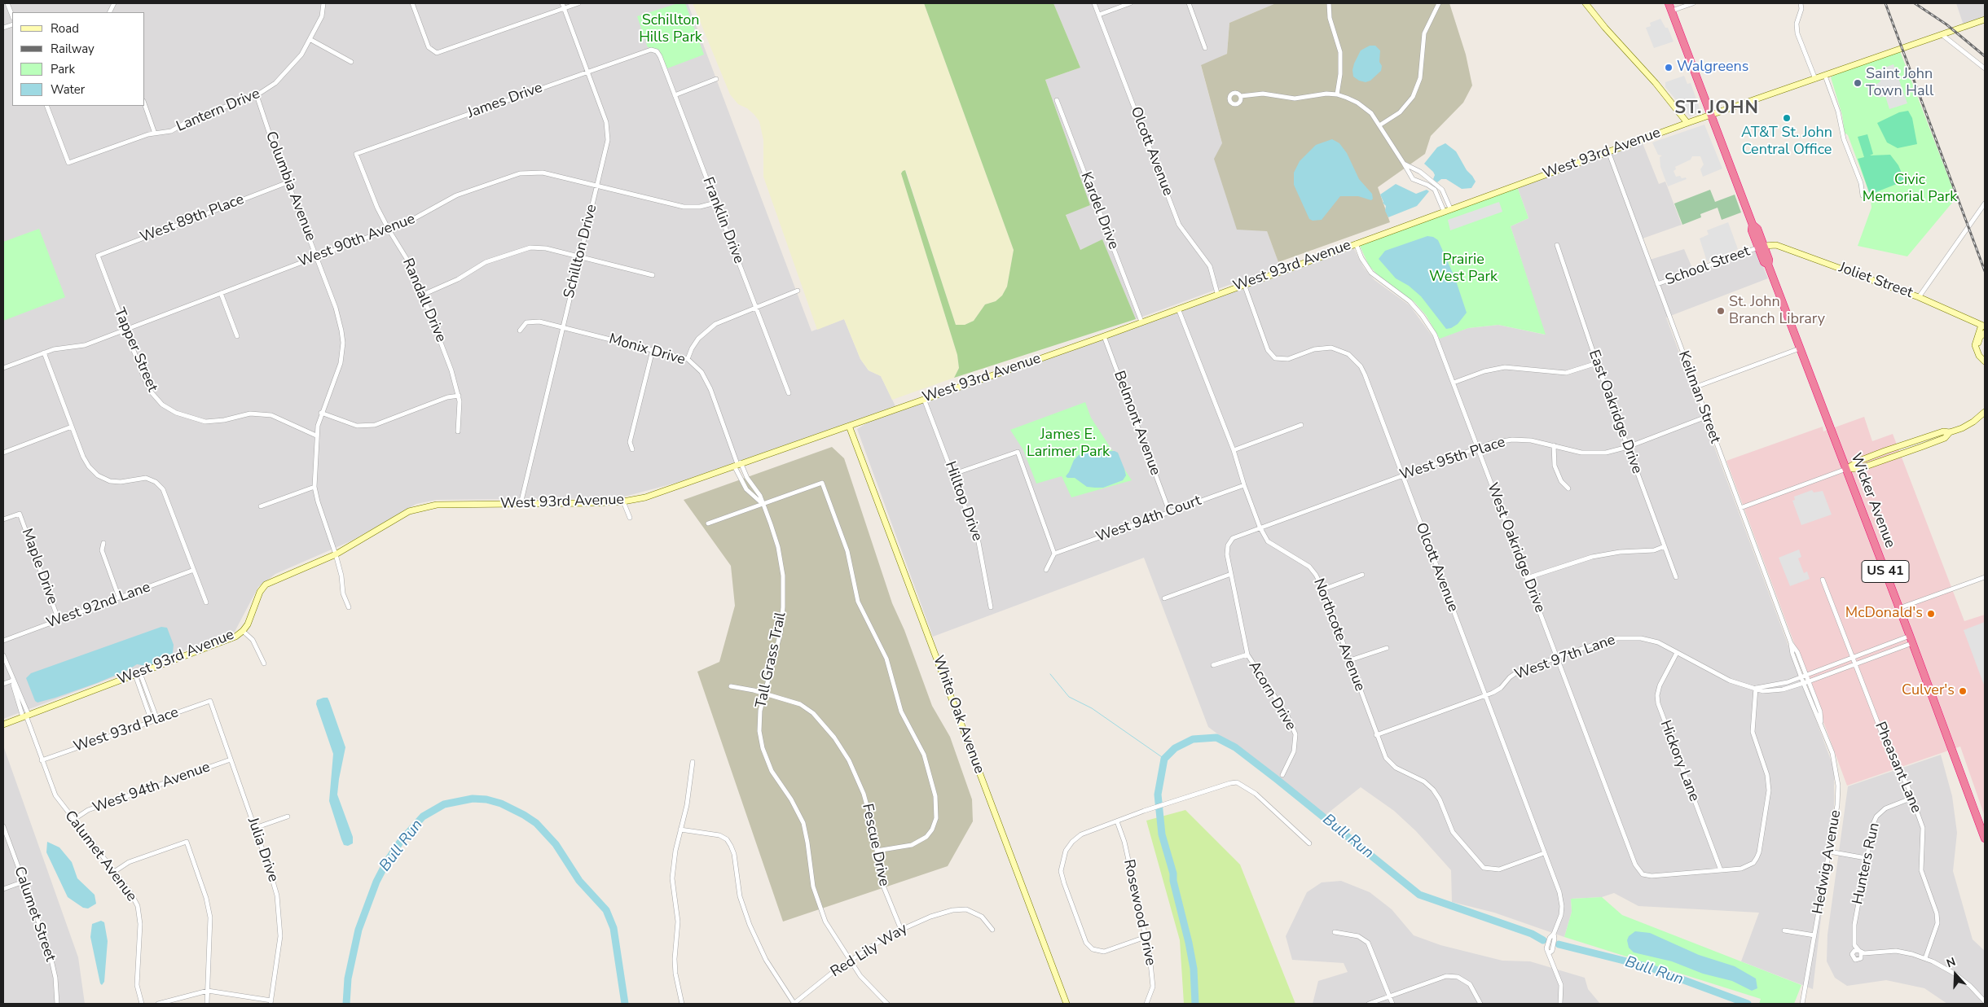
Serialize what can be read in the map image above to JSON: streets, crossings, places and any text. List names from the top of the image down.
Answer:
{
  "streets": {
    "highway": ["Wicker Avenue", "US 41"],
    "street": [
      "James Drive",
      "Lantern Drive",
      "Olcott Avenue",
      "West 93rd Avenue",
      "Columbia Avenue",
      "Kardel Drive",
      "West 89th Place",
      "Franklin Drive",
      "West 90th Avenue",
      "Schillton Drive",
      "School Street",
      "Joliet Street",
      "Randall Drive",
      "Tapper Street",
      "Monix Drive",
      "Keilman Street",
      "East Oakridge Drive",
      "Belmont Avenue",
      "West 95th Place",
      "Hilltop Drive",
      "West 94th Court",
      "West Oakridge Drive",
      "Maple Drive",
      "West 92nd Lane",
      "Northcote Avenue",
      "West 97th Lane",
      "Tall Grass Trail",
      "Acorn Drive",
      "White Oak Avenue",
      "West 93rd Place",
      "Hickory Lane",
      "Pheasant Lane",
      "West 94th Avenue",
      "Fescue Drive",
      "Julia Drive",
      "Calumet Avenue",
      "Hedwig Avenue",
      "Hunters Run",
      "Rosewood Drive",
      "Calumet Street",
      "Red Lily Way"
    ]
  },
  "crossings": [
    ["James Drive", "Franklin Drive"],
    ["James Drive", "Schillton Drive"],
    ["James Drive", "Randall Drive"],
    ["Lantern Drive", "Columbia Avenue"],
    ["Olcott Avenue", "West 93rd Avenue"],
    ["Olcott Avenue", "West 95th Place"],
    ["Olcott Avenue", "Northcote Avenue"],
    ["Olcott Avenue", "West 97th Lane"],
    ["West 93rd Avenue", "Columbia Avenue"],
    ["West 93rd Avenue", "Kardel Drive"],
    ["West 93rd Avenue", "Schillton Drive"],
    ["West 93rd Avenue", "Monix Drive"],
    ["West 93rd Avenue", "Keilman Street"],
    ["West 93rd Avenue", "Belmont Avenue"],
    ["West 93rd Avenue", "Wicker Avenue"],
    ["West 93rd Avenue", "Hilltop Drive"],
    ["West 93rd Avenue", "West Oakridge Drive"],
    ["West 93rd Avenue", "Northcote Avenue"],
    ["West 93rd Avenue", "Tall Grass Trail"],
    ["West 93rd Avenue", "White Oak Avenue"],
    ["West 93rd Avenue", "Calumet Avenue"],
    ["Columbia Avenue", "West 89th Place"],
    ["Columbia Avenue", "West 90th Avenue"],
    ["Columbia Avenue", "Tapper Street"],
    ["West 89th Place", "Tapper Street"],
    ["Franklin Drive", "West 90th Avenue"],
    ["West 90th Avenue", "Schillton Drive"],
    ["West 90th Avenue", "Randall Drive"],
    ["West 90th Avenue", "Tapper Street"],
    ["Schillton Drive", "Monix Drive"],
    ["School Street", "Joliet Street"],
    ["School Street", "Keilman Street"],
    ["School Street", "Wicker Avenue"],
    ["Joliet Street", "Wicker Avenue"],
    ["Monix Drive", "Tall Grass Trail"],
    ["Keilman Street", "West 95th Place"],
    ["Keilman Street", "West 97th Lane"],
    ["Keilman Street", "Hedwig Avenue"],
    ["East Oakridge Drive", "West 95th Place"],
    ["Belmont Avenue", "West 94th Court"],
    ["West 95th Place", "West Oakridge Drive"],
    ["West 95th Place", "Northcote Avenue"],
    ["West 95th Place", "Acorn Drive"],
    ["Wicker Avenue", "West 97th Lane"],
    ["West 94th Court", "Northcote Avenue"],
    ["West Oakridge Drive", "West 97th Lane"],
    ["West Oakridge Drive", "Hickory Lane"],
    ["Maple Drive", "West 92nd Lane"],
    ["Northcote Avenue", "West 97th Lane"],
    ["West 97th Lane", "Hickory Lane"],
    ["West 97th Lane", "Pheasant Lane"],
    ["West 97th Lane", "Hedwig Avenue"],
    ["Tall Grass Trail", "Fescue Drive"],
    ["Tall Grass Trail", "Red Lily Way"],
    ["West 93rd Place", "Julia Drive"],
    ["West 93rd Place", "Calumet Avenue"],
    ["Pheasant Lane", "Hunters Run"],
    ["West 94th Avenue", "Julia Drive"],
    ["West 94th Avenue", "Calumet Avenue"],
    ["Fescue Drive", "Red Lily Way"]
  ],
  "districts": ["ST. JOHN"],
  "water": ["Bull Run"],
  "parks": [
    "Schillton Hills Park",
    "Civic Memorial Park",
    "Prairie West Park",
    "James E. Larimer Park"
  ],
  "places": [
    "Walgreens",
    "Saint John Town Hall",
    "AT&T St. John Central Office",
    "St. John Branch Library",
    "McDonald's",
    "Culver's"
  ],
  "legend": [
    "Road",
    "Railway",
    "Park",
    "Water"
  ],
  "north": "top"
}
